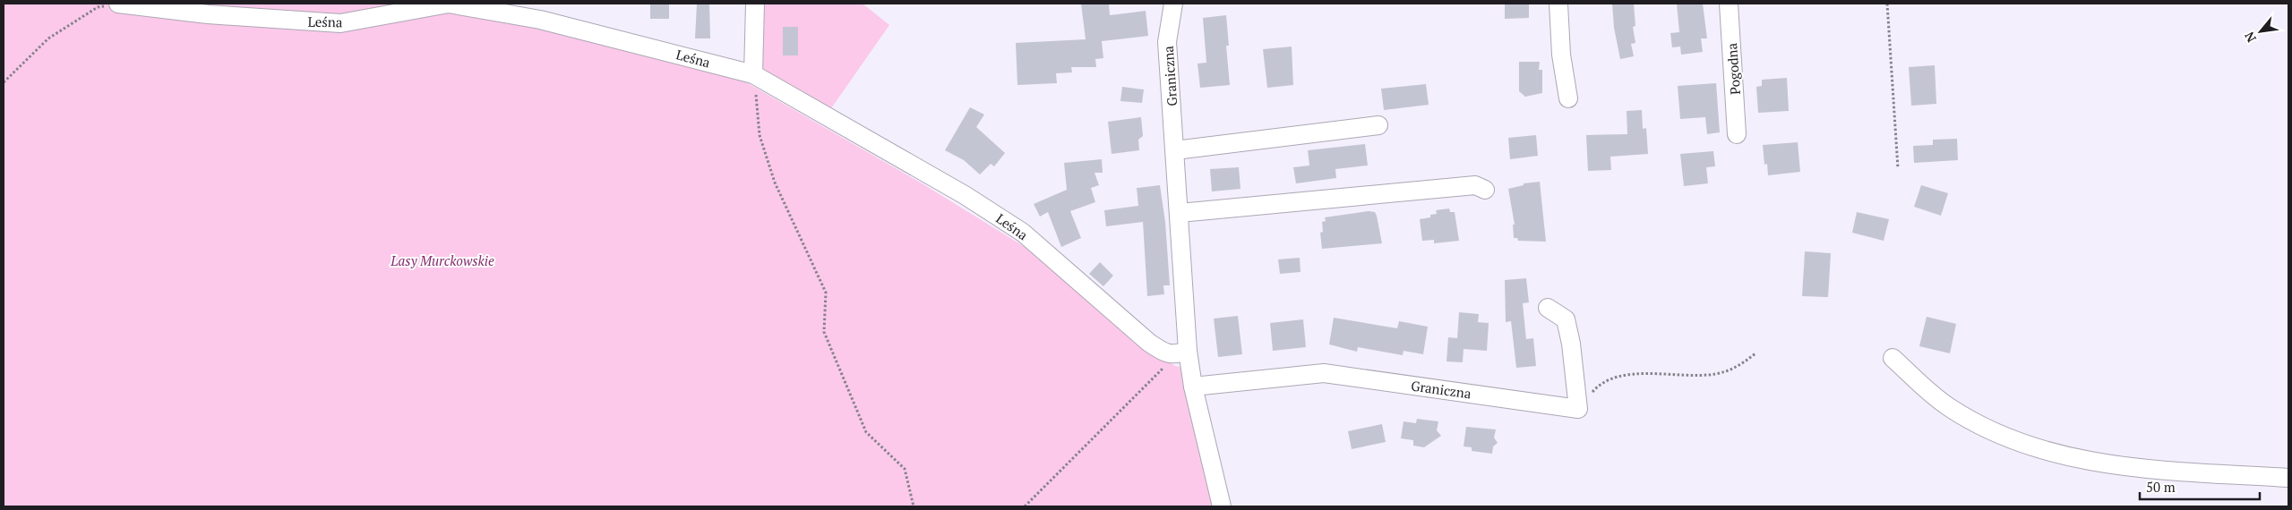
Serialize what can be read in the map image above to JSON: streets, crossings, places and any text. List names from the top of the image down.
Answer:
{
  "streets": {
    "street": ["Leśna", "Pogodna", "Graniczna"]
  },
  "crossings": [
    ["Leśna", "Graniczna"]
  ],
  "parks": ["Lasy Murckowskie"],
  "scale_bar": "50 m",
  "north": "bottom left"
}
